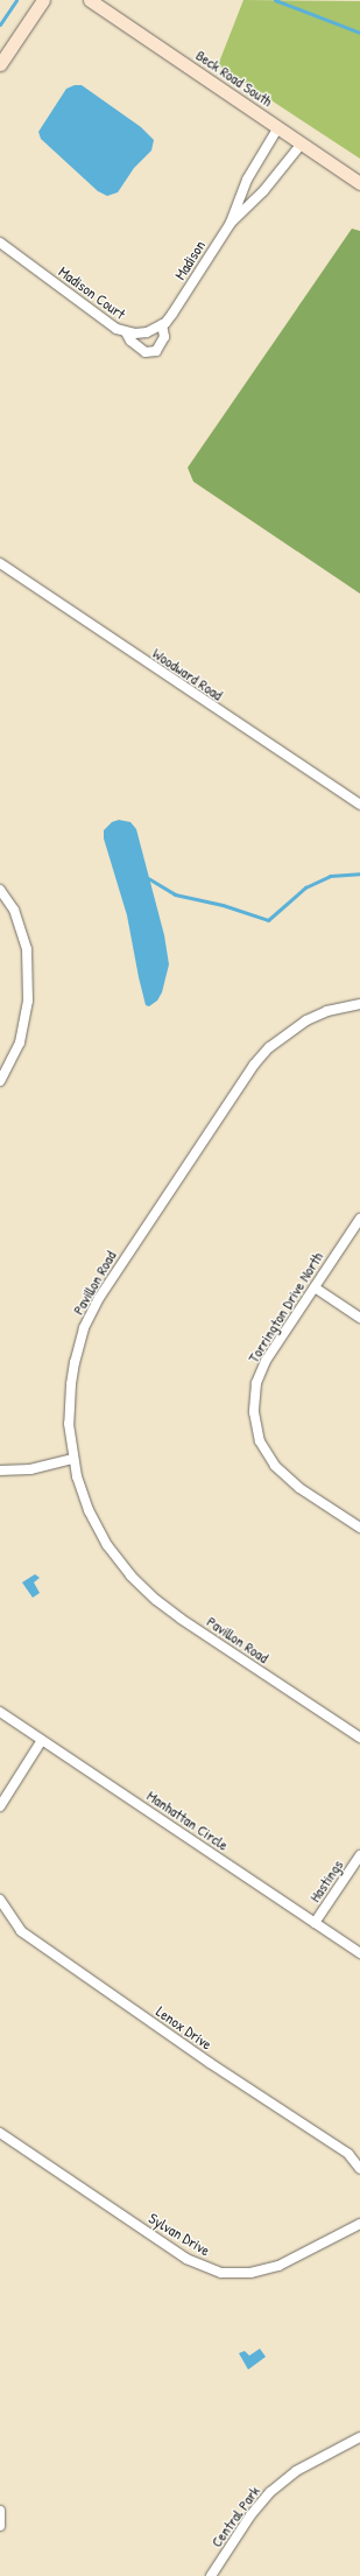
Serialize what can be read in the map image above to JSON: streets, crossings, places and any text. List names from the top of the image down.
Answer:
{
  "streets": {
    "main road": ["Beck Road South"],
    "street": [
      "Madison",
      "Madison Court",
      "Woodward Road",
      "Pavillon Road",
      "Torrington Drive North",
      "Manhattan Circle",
      "Hastings",
      "Lenox Drive",
      "Sylvan Drive",
      "Central Park"
    ]
  },
  "crossings": [
    ["Beck Road South", "Madison"],
    ["Madison", "Madison Court"],
    ["Manhattan Circle", "Hastings"]
  ]
}
